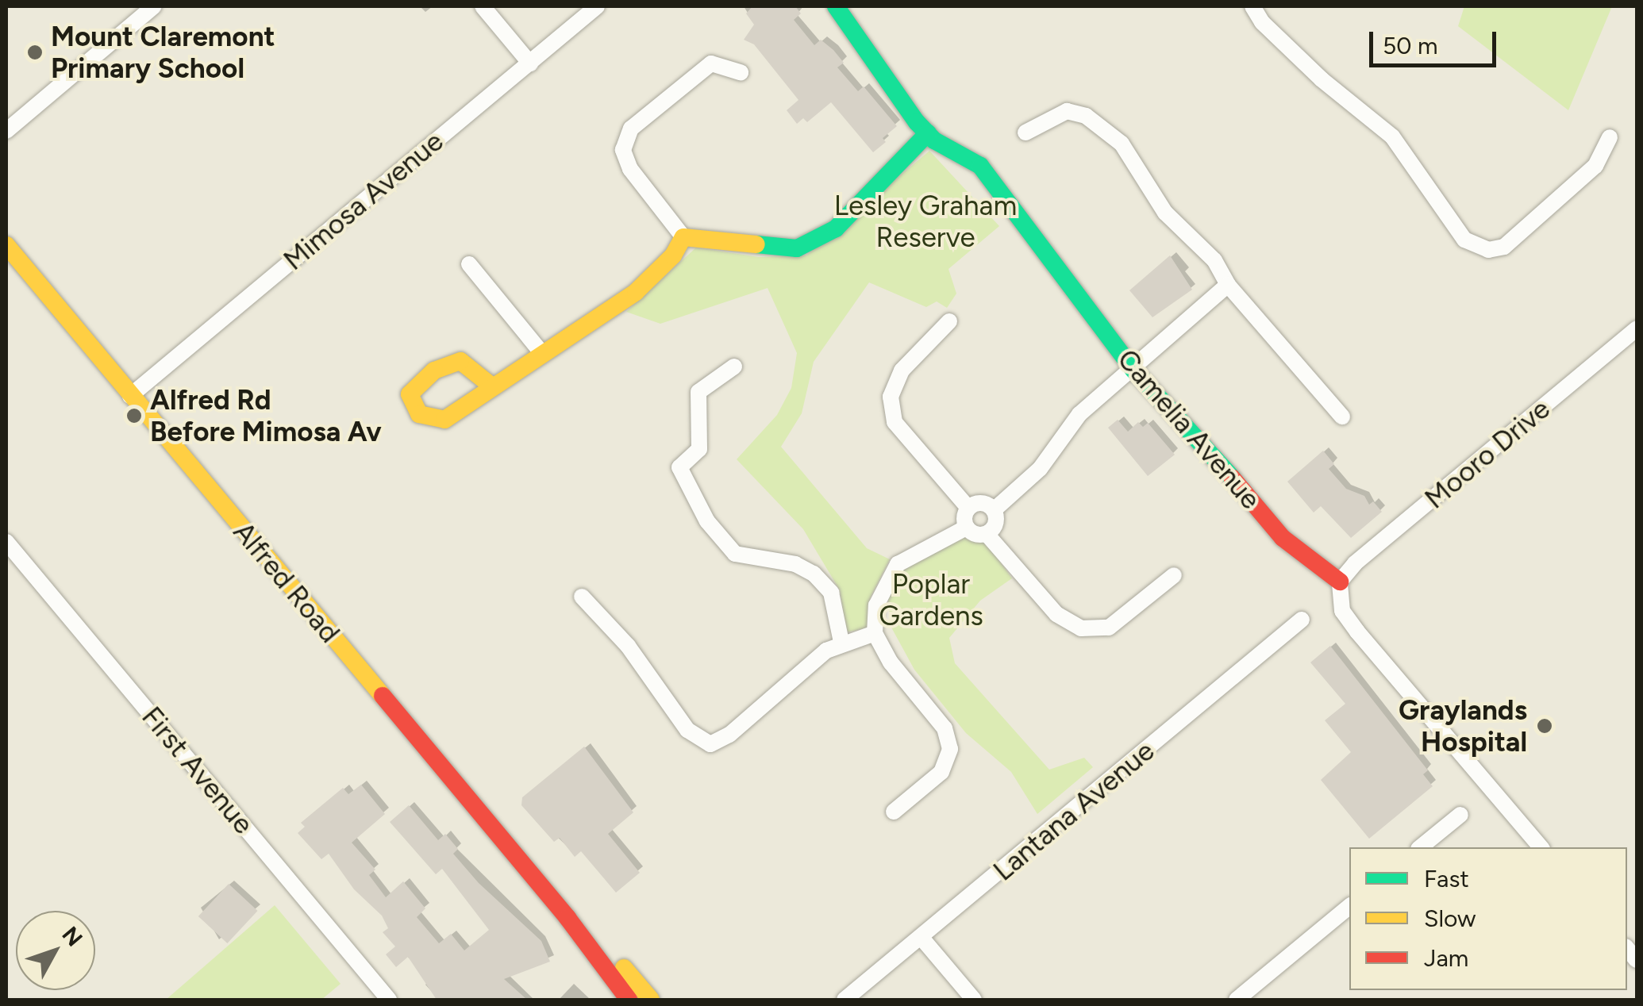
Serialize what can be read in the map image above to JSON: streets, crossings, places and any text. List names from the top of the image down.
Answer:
{
  "streets": {
    "street": [
      "Mimosa Avenue",
      "Camelia Avenue",
      "Mooro Drive",
      "Alfred Road",
      "First Avenue",
      "Lantana Avenue"
    ]
  },
  "crossings": [
    ["Mimosa Avenue", "Alfred Road"],
    ["Camelia Avenue", "Mooro Drive"]
  ],
  "parks": ["Lesley Graham Reserve", "Poplar Gardens"],
  "places": ["Mount Claremont Primary School", "Alfred Rd Before Mimosa Av", "Graylands Hospital"],
  "legend": ["Fast", "Slow", "Jam"],
  "scale_bar": "50 m",
  "north": "top right"
}
